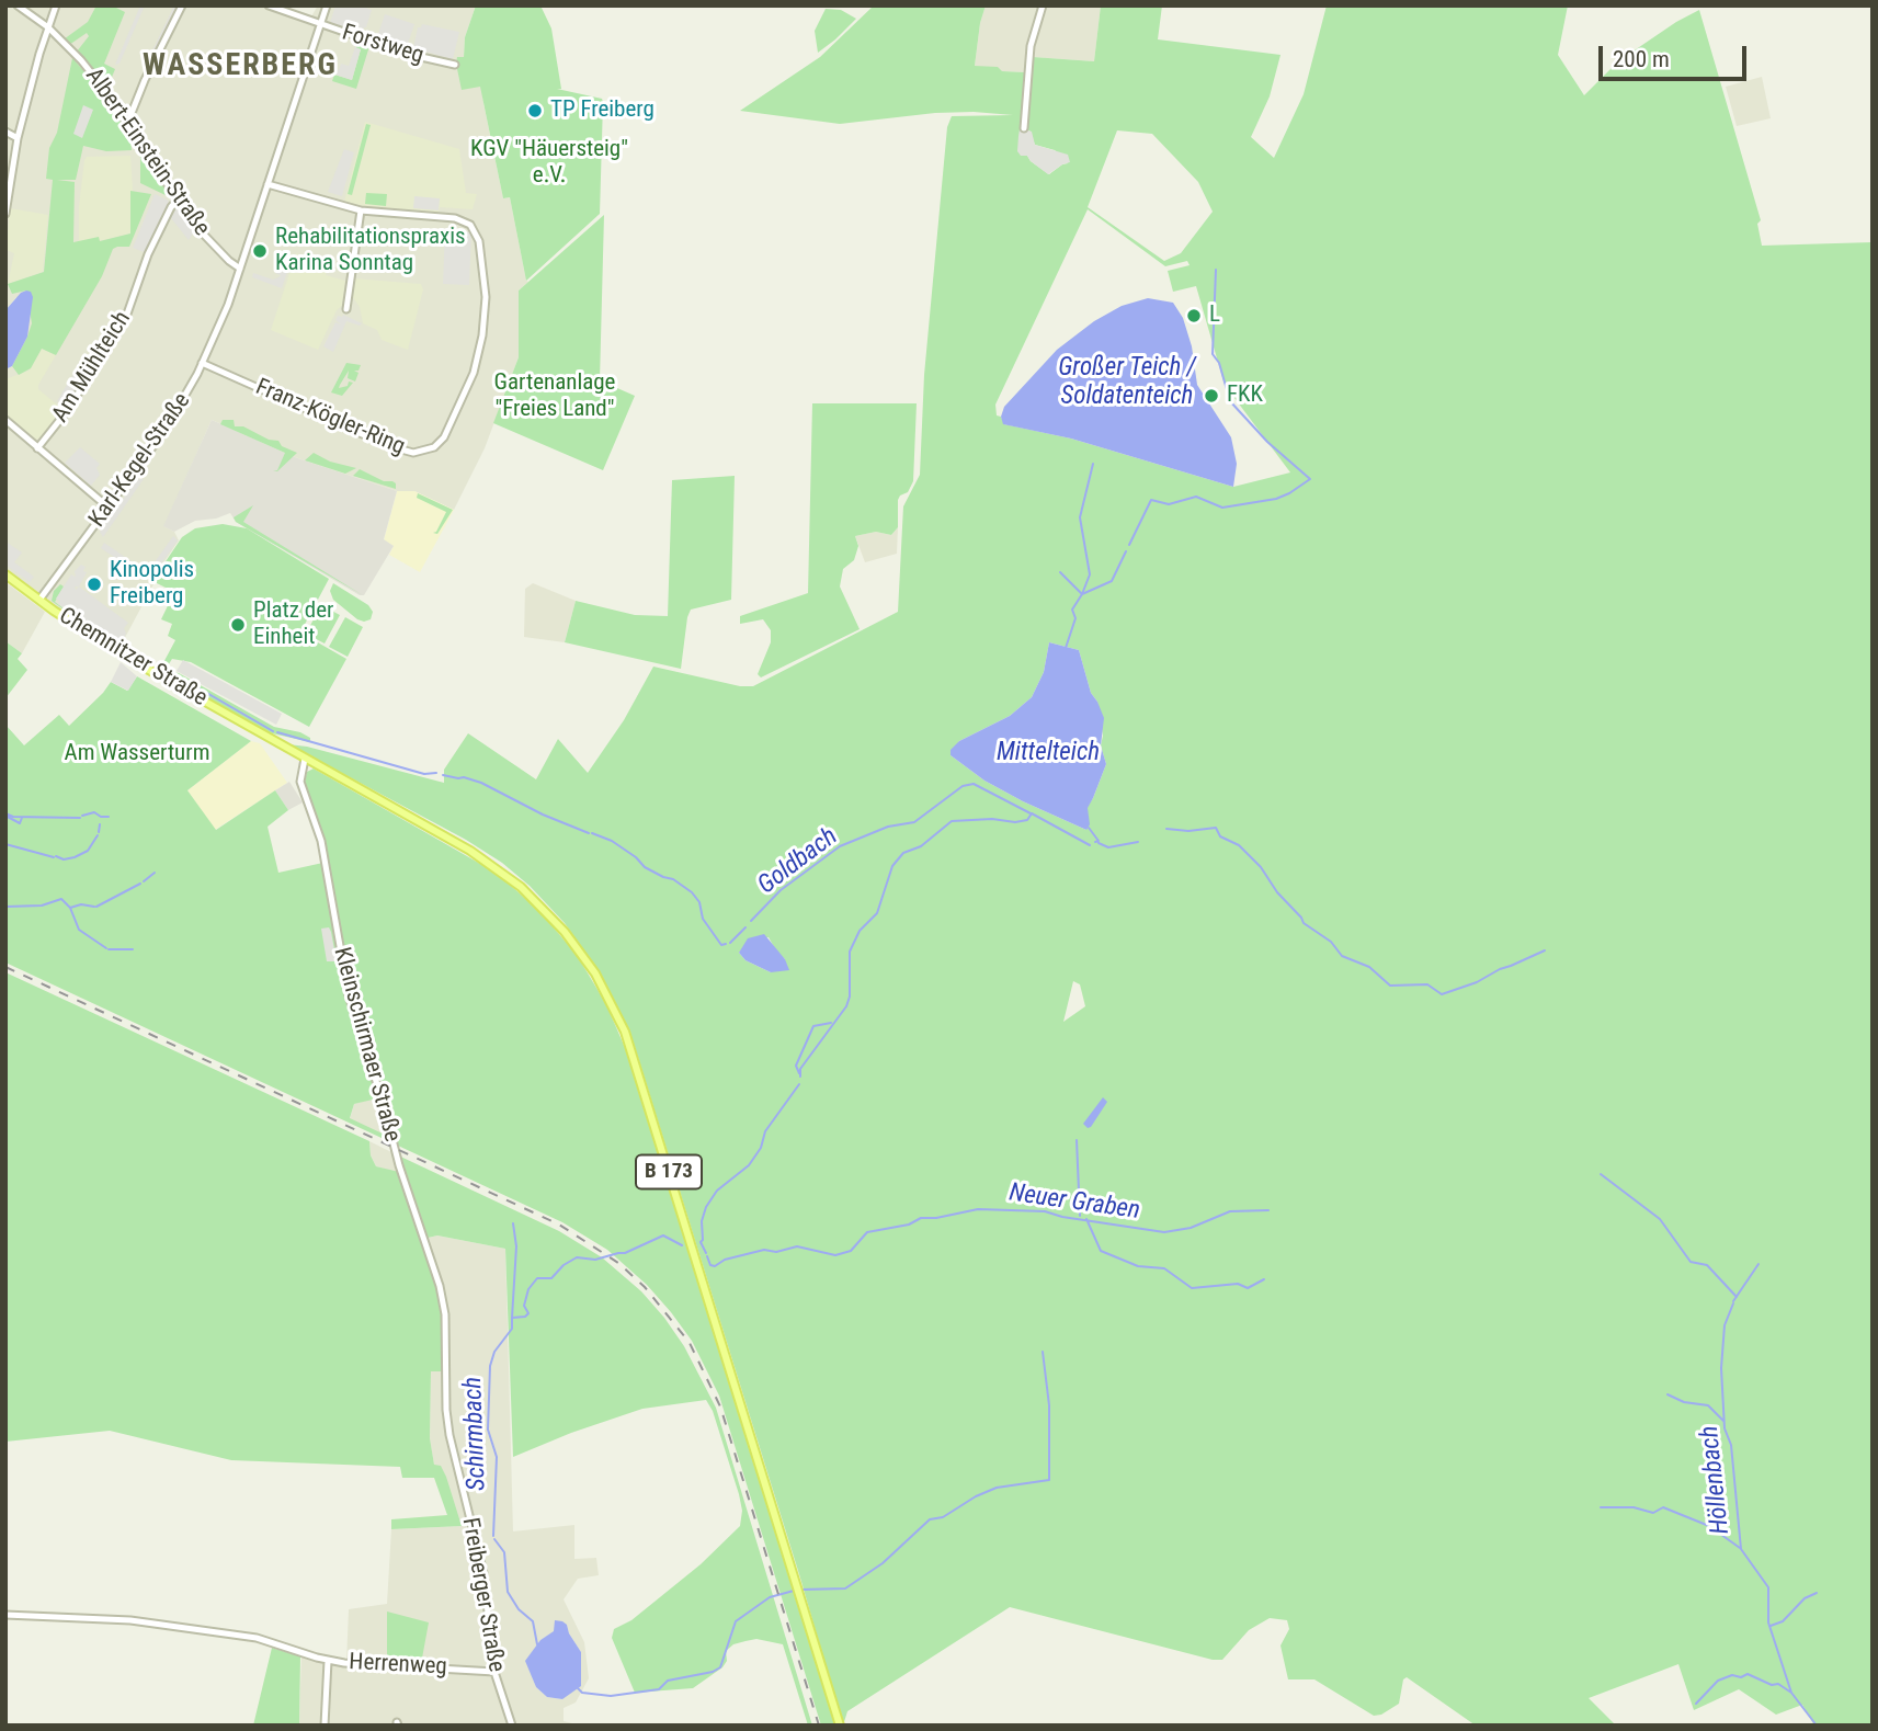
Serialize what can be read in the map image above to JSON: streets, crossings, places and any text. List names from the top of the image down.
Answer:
{
  "streets": {
    "main road": ["Chemnitzer Straße", "B 173"],
    "street": [
      "Forstweg",
      "Albert-Einstein-Straße",
      "Am Mühlteich",
      "Franz-Kögler-Ring",
      "Karl-Kegel-Straße",
      "Kleinschirmaer Straße",
      "Freiberger Straße",
      "Herrenweg"
    ]
  },
  "crossings": [
    ["Forstweg", "Karl-Kegel-Straße"],
    ["Albert-Einstein-Straße", "Am Mühlteich"],
    ["Albert-Einstein-Straße", "Karl-Kegel-Straße"],
    ["Franz-Kögler-Ring", "Karl-Kegel-Straße"],
    ["Karl-Kegel-Straße", "Chemnitzer Straße"],
    ["Chemnitzer Straße", "Kleinschirmaer Straße"],
    ["Chemnitzer Straße", "B 173"],
    ["Kleinschirmaer Straße", "B 173"],
    ["Kleinschirmaer Straße", "Freiberger Straße"],
    ["Freiberger Straße", "Herrenweg"]
  ],
  "districts": ["WASSERBERG"],
  "water": [
    "Großer Teich / Soldatenteich",
    "Mittelteich",
    "Goldbach",
    "Neuer Graben",
    "Schirmbach",
    "Höllenbach"
  ],
  "parks": ["KGV \"Häuersteig\" e.V.", "Gartenanlage \"Freies Land\"", "Am Wasserturm"],
  "places": [
    "TP Freiberg",
    "Rehabilitationspraxis Karina Sonntag",
    "L",
    "FKK",
    "Kinopolis Freiberg",
    "Platz der Einheit"
  ],
  "scale_bar": "200 m"
}
